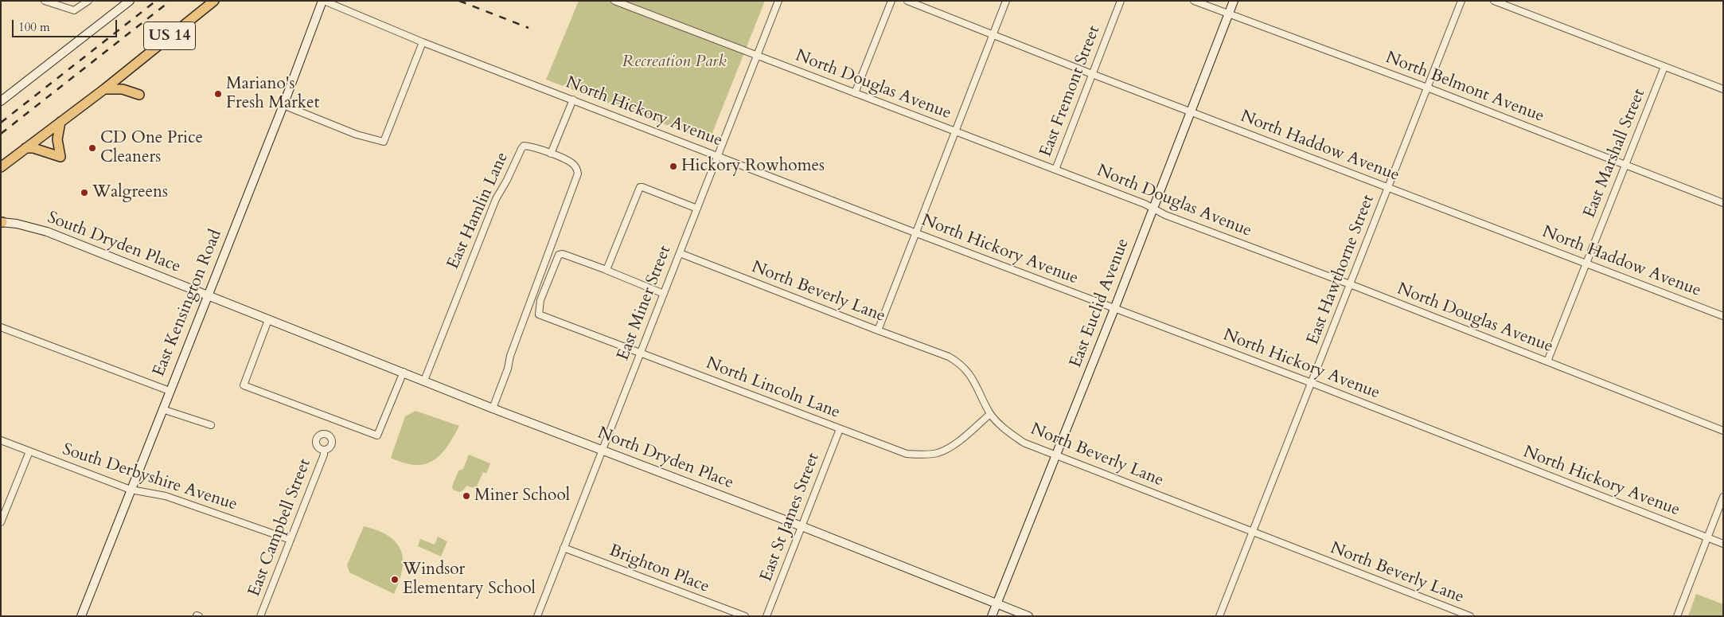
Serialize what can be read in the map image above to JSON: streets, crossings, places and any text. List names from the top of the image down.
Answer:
{
  "streets": {
    "main road": ["US 14"],
    "street": [
      "North Douglas Avenue",
      "North Belmont Avenue",
      "East Fremont Street",
      "North Hickory Avenue",
      "North Haddow Avenue",
      "East Marshall Street",
      "East Hamlin Lane",
      "South Dryden Place",
      "East Hawthorne Street",
      "North Beverly Lane",
      "East Kensington Road",
      "East Miner Street",
      "East Euclid Avenue",
      "North Lincoln Lane",
      "North Dryden Place",
      "South Derbyshire Avenue",
      "East St James Street",
      "East Campbell Street",
      "Brighton Place"
    ]
  },
  "crossings": [
    ["North Douglas Avenue", "East Fremont Street"],
    ["North Douglas Avenue", "East Marshall Street"],
    ["North Douglas Avenue", "East Hawthorne Street"],
    ["North Douglas Avenue", "East Miner Street"],
    ["North Douglas Avenue", "East Euclid Avenue"],
    ["North Belmont Avenue", "East Marshall Street"],
    ["North Belmont Avenue", "East Hawthorne Street"],
    ["North Belmont Avenue", "East Euclid Avenue"],
    ["East Fremont Street", "North Haddow Avenue"],
    ["North Hickory Avenue", "East Hawthorne Street"],
    ["North Hickory Avenue", "East Kensington Road"],
    ["North Hickory Avenue", "East Miner Street"],
    ["North Hickory Avenue", "East Euclid Avenue"],
    ["North Haddow Avenue", "East Marshall Street"],
    ["North Haddow Avenue", "East Hawthorne Street"],
    ["North Haddow Avenue", "East Euclid Avenue"],
    ["East Hamlin Lane", "North Dryden Place"],
    ["South Dryden Place", "East Kensington Road"],
    ["South Dryden Place", "North Dryden Place"],
    ["East Hawthorne Street", "North Beverly Lane"],
    ["North Beverly Lane", "East Miner Street"],
    ["North Beverly Lane", "East Euclid Avenue"],
    ["North Beverly Lane", "North Lincoln Lane"],
    ["East Kensington Road", "South Derbyshire Avenue"],
    ["East Miner Street", "North Lincoln Lane"],
    ["East Miner Street", "North Dryden Place"],
    ["East Miner Street", "Brighton Place"],
    ["East Euclid Avenue", "North Dryden Place"],
    ["North Lincoln Lane", "East St James Street"],
    ["North Dryden Place", "East St James Street"],
    ["South Derbyshire Avenue", "East Campbell Street"]
  ],
  "parks": ["Recreation Park"],
  "places": [
    "Mariano's Fresh Market",
    "CD One Price Cleaners",
    "Hickory Rowhomes",
    "Walgreens",
    "Miner School",
    "Windsor Elementary School"
  ],
  "scale_bar": "100 m"
}
